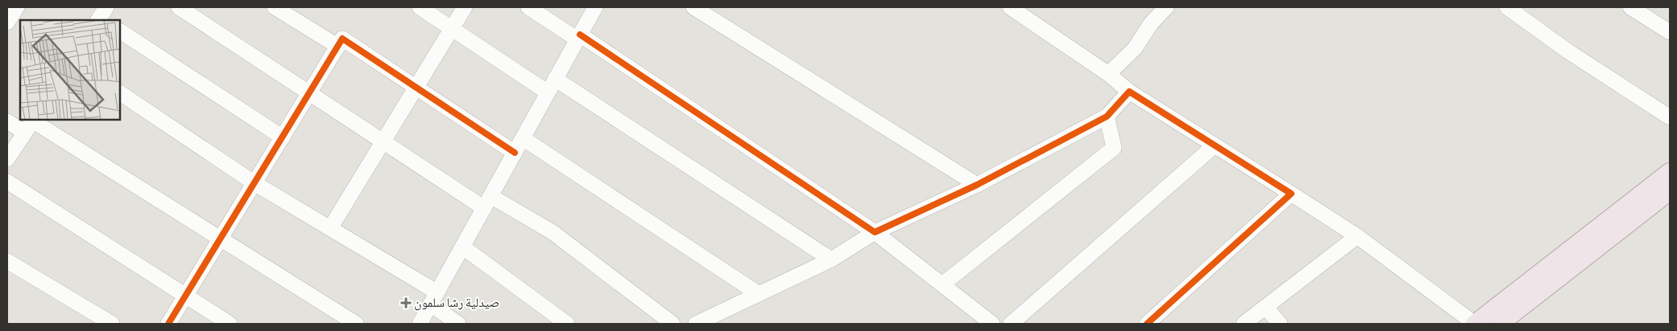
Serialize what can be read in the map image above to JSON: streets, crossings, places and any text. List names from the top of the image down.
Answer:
{
  "places": {
    "health": ["صيدلية رشا سلمون"]
  }
}
